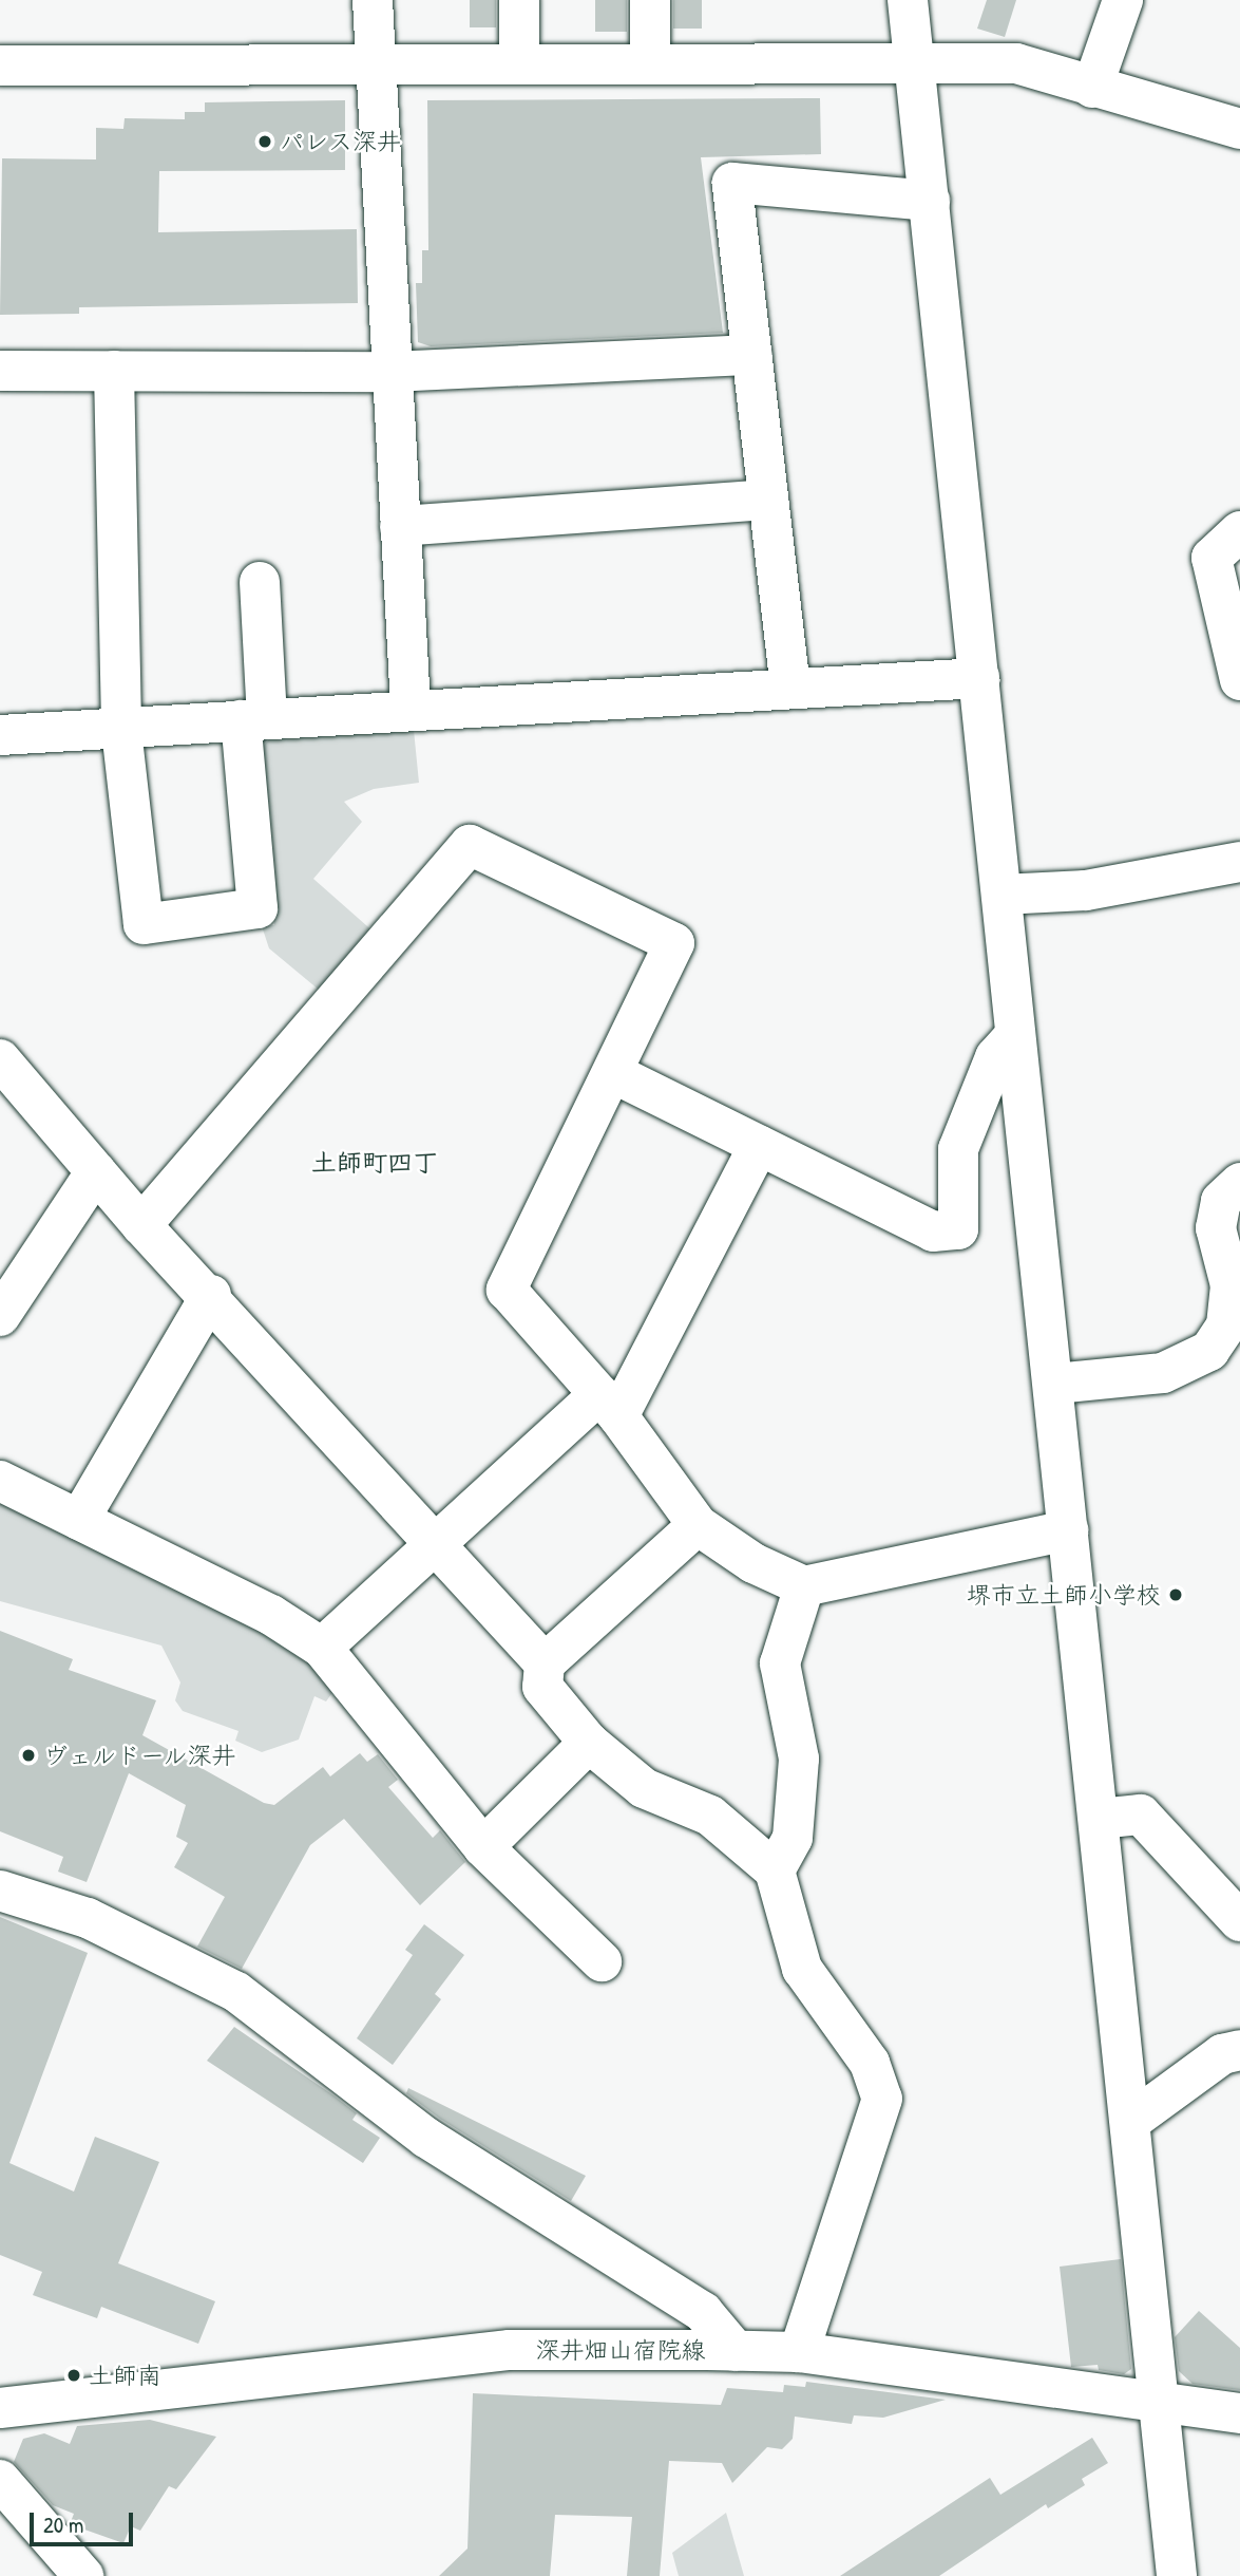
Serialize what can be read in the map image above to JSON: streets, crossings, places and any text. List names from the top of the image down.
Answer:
{
  "streets": {
    "street": ["深井畑山宿院線"]
  },
  "districts": ["土師町四丁"],
  "places": [
    "パレス深井",
    "堺市立土師小学校",
    "ヴェルドール深井",
    "土師南"
  ],
  "scale_bar": "20 m"
}
